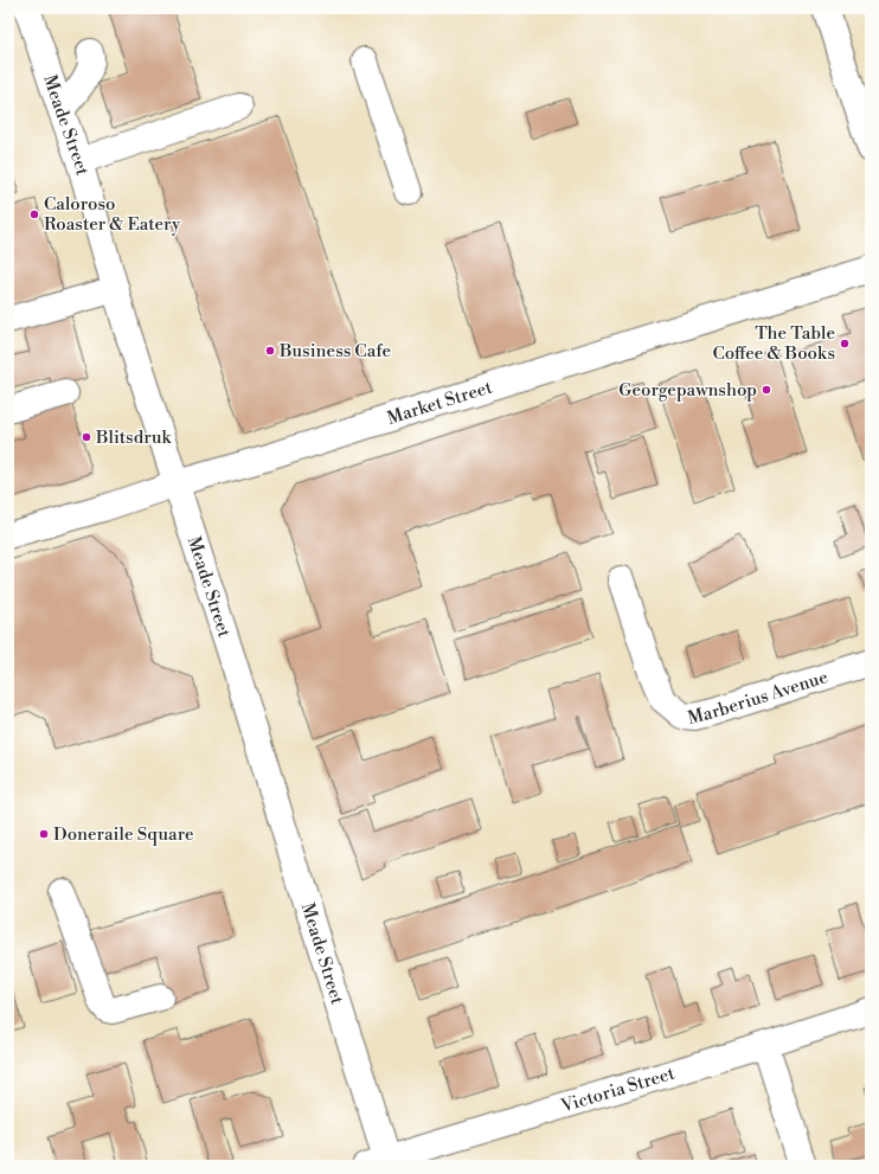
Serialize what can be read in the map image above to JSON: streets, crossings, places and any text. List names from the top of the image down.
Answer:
{
  "streets": {
    "street": [
      "Meade Street",
      "Market Street",
      "Marberius Avenue",
      "Victoria Street"
    ]
  },
  "crossings": [
    ["Meade Street", "Market Street"],
    ["Meade Street", "Victoria Street"]
  ],
  "places": [
    "Caloroso Roaster & Eatery",
    "The Table Coffee & Books",
    "Business Cafe",
    "Georgepawnshop",
    "Blitsdruk",
    "Doneraile Square"
  ]
}
